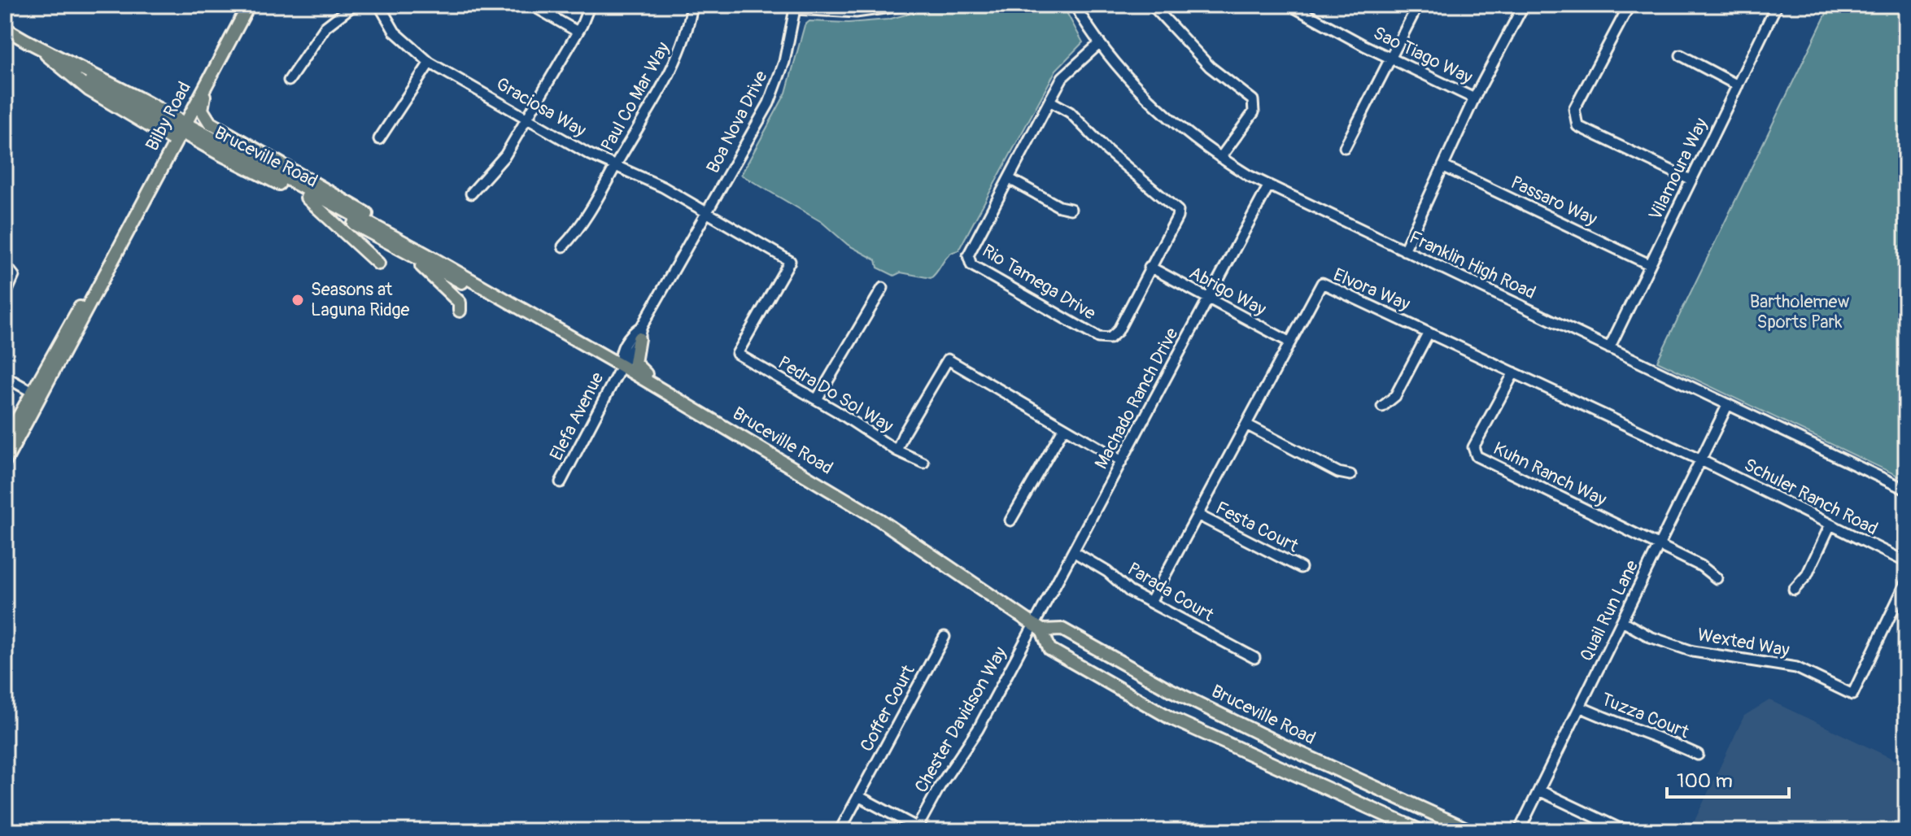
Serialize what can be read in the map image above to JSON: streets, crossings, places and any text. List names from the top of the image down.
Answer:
{
  "streets": {
    "main road": ["Bilby Road", "Bruceville Road"],
    "street": [
      "Sao Tiago Way",
      "Paul Co Mar Way",
      "Graciosa Way",
      "Boa Nova Drive",
      "Vilamoura Way",
      "Passaro Way",
      "Franklin High Road",
      "Rio Tamega Drive",
      "Elvora Way",
      "Abrigo Way",
      "Pedra Do Sol Way",
      "Machado Ranch Drive",
      "Elefa Avenue",
      "Kuhn Ranch Way",
      "Schuler Ranch Road",
      "Festa Court",
      "Parada Court",
      "Quail Run Lane",
      "Wexted Way",
      "Coffer Court",
      "Tuzza Court",
      "Chester Davidson Way"
    ]
  },
  "crossings": [
    ["Paul Co Mar Way", "Graciosa Way"],
    ["Graciosa Way", "Boa Nova Drive"],
    ["Graciosa Way", "Pedra Do Sol Way"],
    ["Graciosa Way", "Elefa Avenue"],
    ["Bilby Road", "Bruceville Road"],
    ["Boa Nova Drive", "Pedra Do Sol Way"],
    ["Boa Nova Drive", "Elefa Avenue"],
    ["Bruceville Road", "Machado Ranch Drive"],
    ["Bruceville Road", "Elefa Avenue"],
    ["Bruceville Road", "Chester Davidson Way"],
    ["Vilamoura Way", "Passaro Way"],
    ["Vilamoura Way", "Franklin High Road"],
    ["Franklin High Road", "Rio Tamega Drive"],
    ["Franklin High Road", "Machado Ranch Drive"],
    ["Franklin High Road", "Quail Run Lane"],
    ["Rio Tamega Drive", "Abrigo Way"],
    ["Elvora Way", "Abrigo Way"],
    ["Elvora Way", "Kuhn Ranch Way"],
    ["Elvora Way", "Schuler Ranch Road"],
    ["Elvora Way", "Festa Court"],
    ["Elvora Way", "Parada Court"],
    ["Elvora Way", "Quail Run Lane"],
    ["Abrigo Way", "Machado Ranch Drive"],
    ["Pedra Do Sol Way", "Machado Ranch Drive"],
    ["Pedra Do Sol Way", "Elefa Avenue"],
    ["Machado Ranch Drive", "Parada Court"],
    ["Machado Ranch Drive", "Chester Davidson Way"],
    ["Kuhn Ranch Way", "Quail Run Lane"],
    ["Schuler Ranch Road", "Quail Run Lane"],
    ["Quail Run Lane", "Wexted Way"],
    ["Quail Run Lane", "Tuzza Court"]
  ],
  "parks": ["Bartholemew Sports Park"],
  "places": ["Seasons at Laguna Ridge"],
  "scale_bar": "100 m"
}
